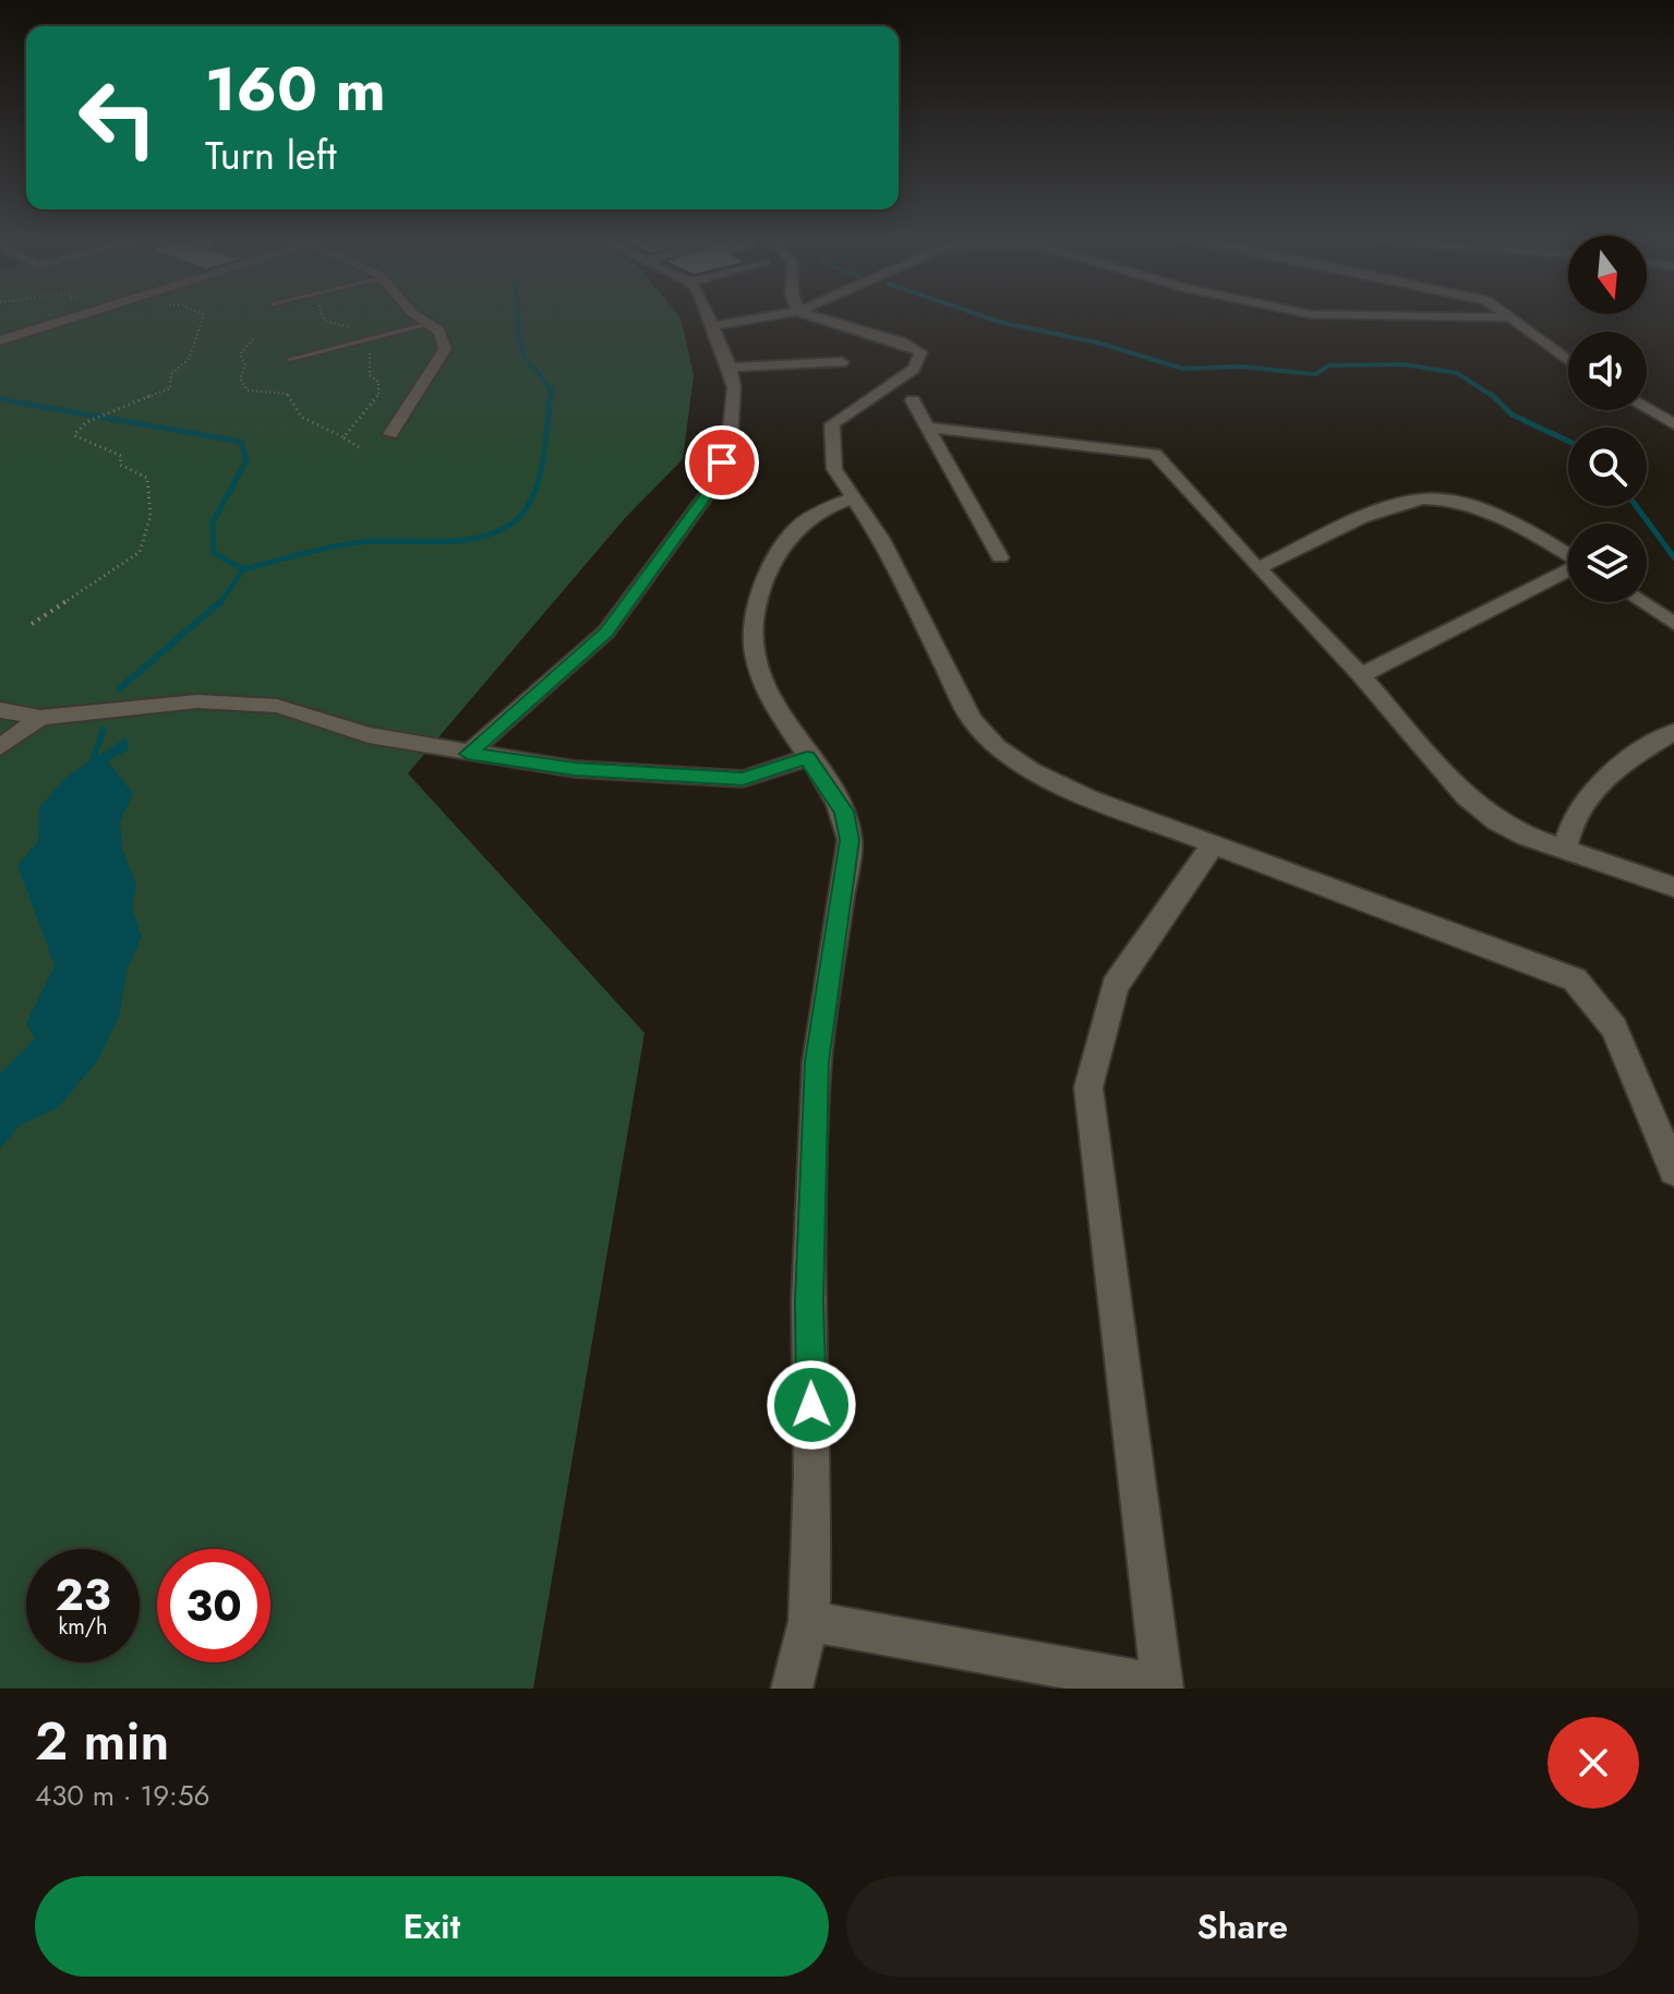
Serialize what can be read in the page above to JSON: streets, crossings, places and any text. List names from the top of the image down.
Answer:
{
  "north": "bottom",
  "page": {
    "turn": ["160 m", "Turn left"],
    "speed": "23 km/h",
    "limit": "30",
    "heading": ["2 min", "430 m · 19:56"],
    "buttons": ["Exit", "Share"]
  }
}
